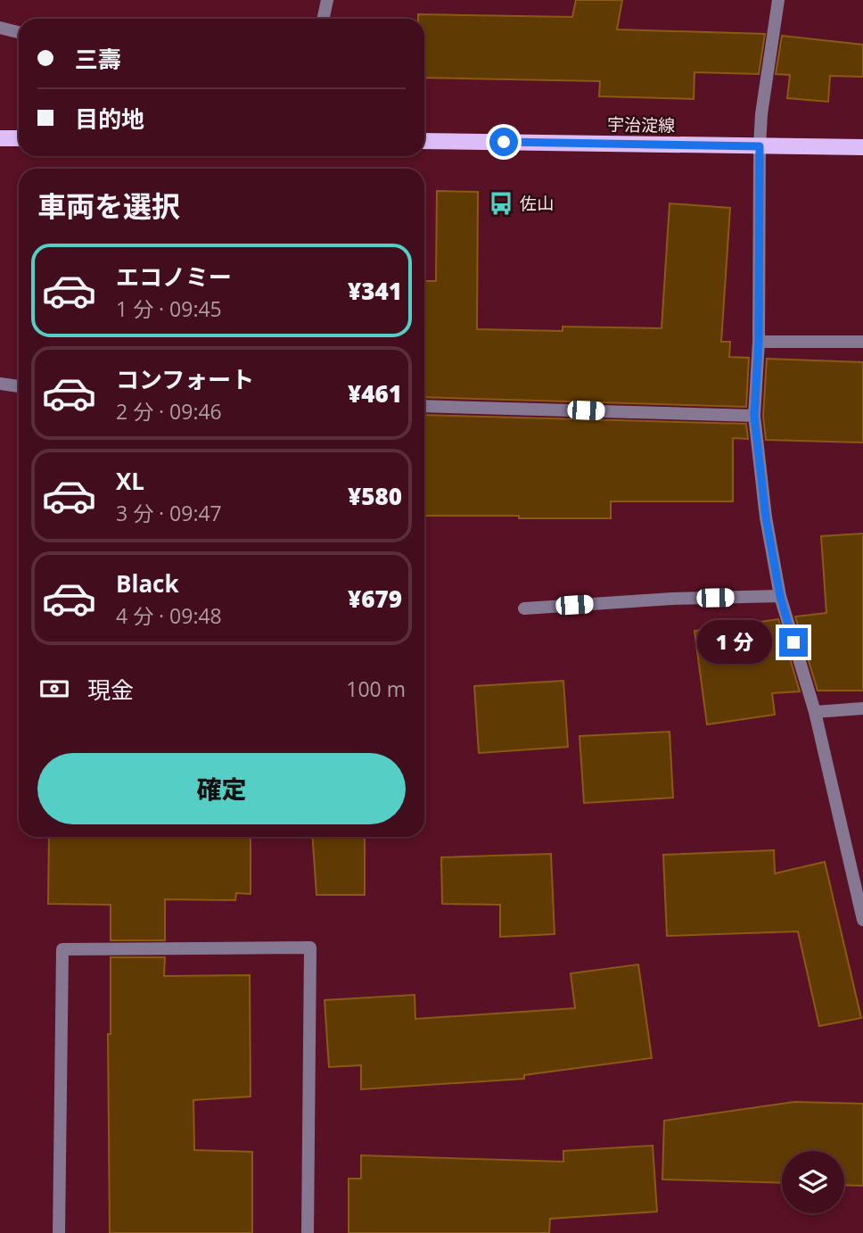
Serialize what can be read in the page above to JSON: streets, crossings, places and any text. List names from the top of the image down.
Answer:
{
  "streets": {
    "main road": ["宇治淀線"]
  },
  "places": {
    "bus stop": ["佐山"]
  },
  "page": {
    "banner": ["三壽", "目的地"],
    "heading": "車両を選択",
    "list": [
      {
        "name": "エコノミー",
        "note": "1 分 · 09:45",
        "value": "¥341"
      },
      {
        "name": "コンフォート",
        "note": "2 分 · 09:46",
        "value": "¥461"
      },
      {
        "name": "XL",
        "note": "3 分 · 09:47",
        "value": "¥580"
      },
      {
        "name": "Black",
        "note": "4 分 · 09:48",
        "value": "¥679"
      }
    ],
    "bubble": "1 分",
    "pay": ["現金", "100 m"],
    "buttons": "確定"
  }
}
